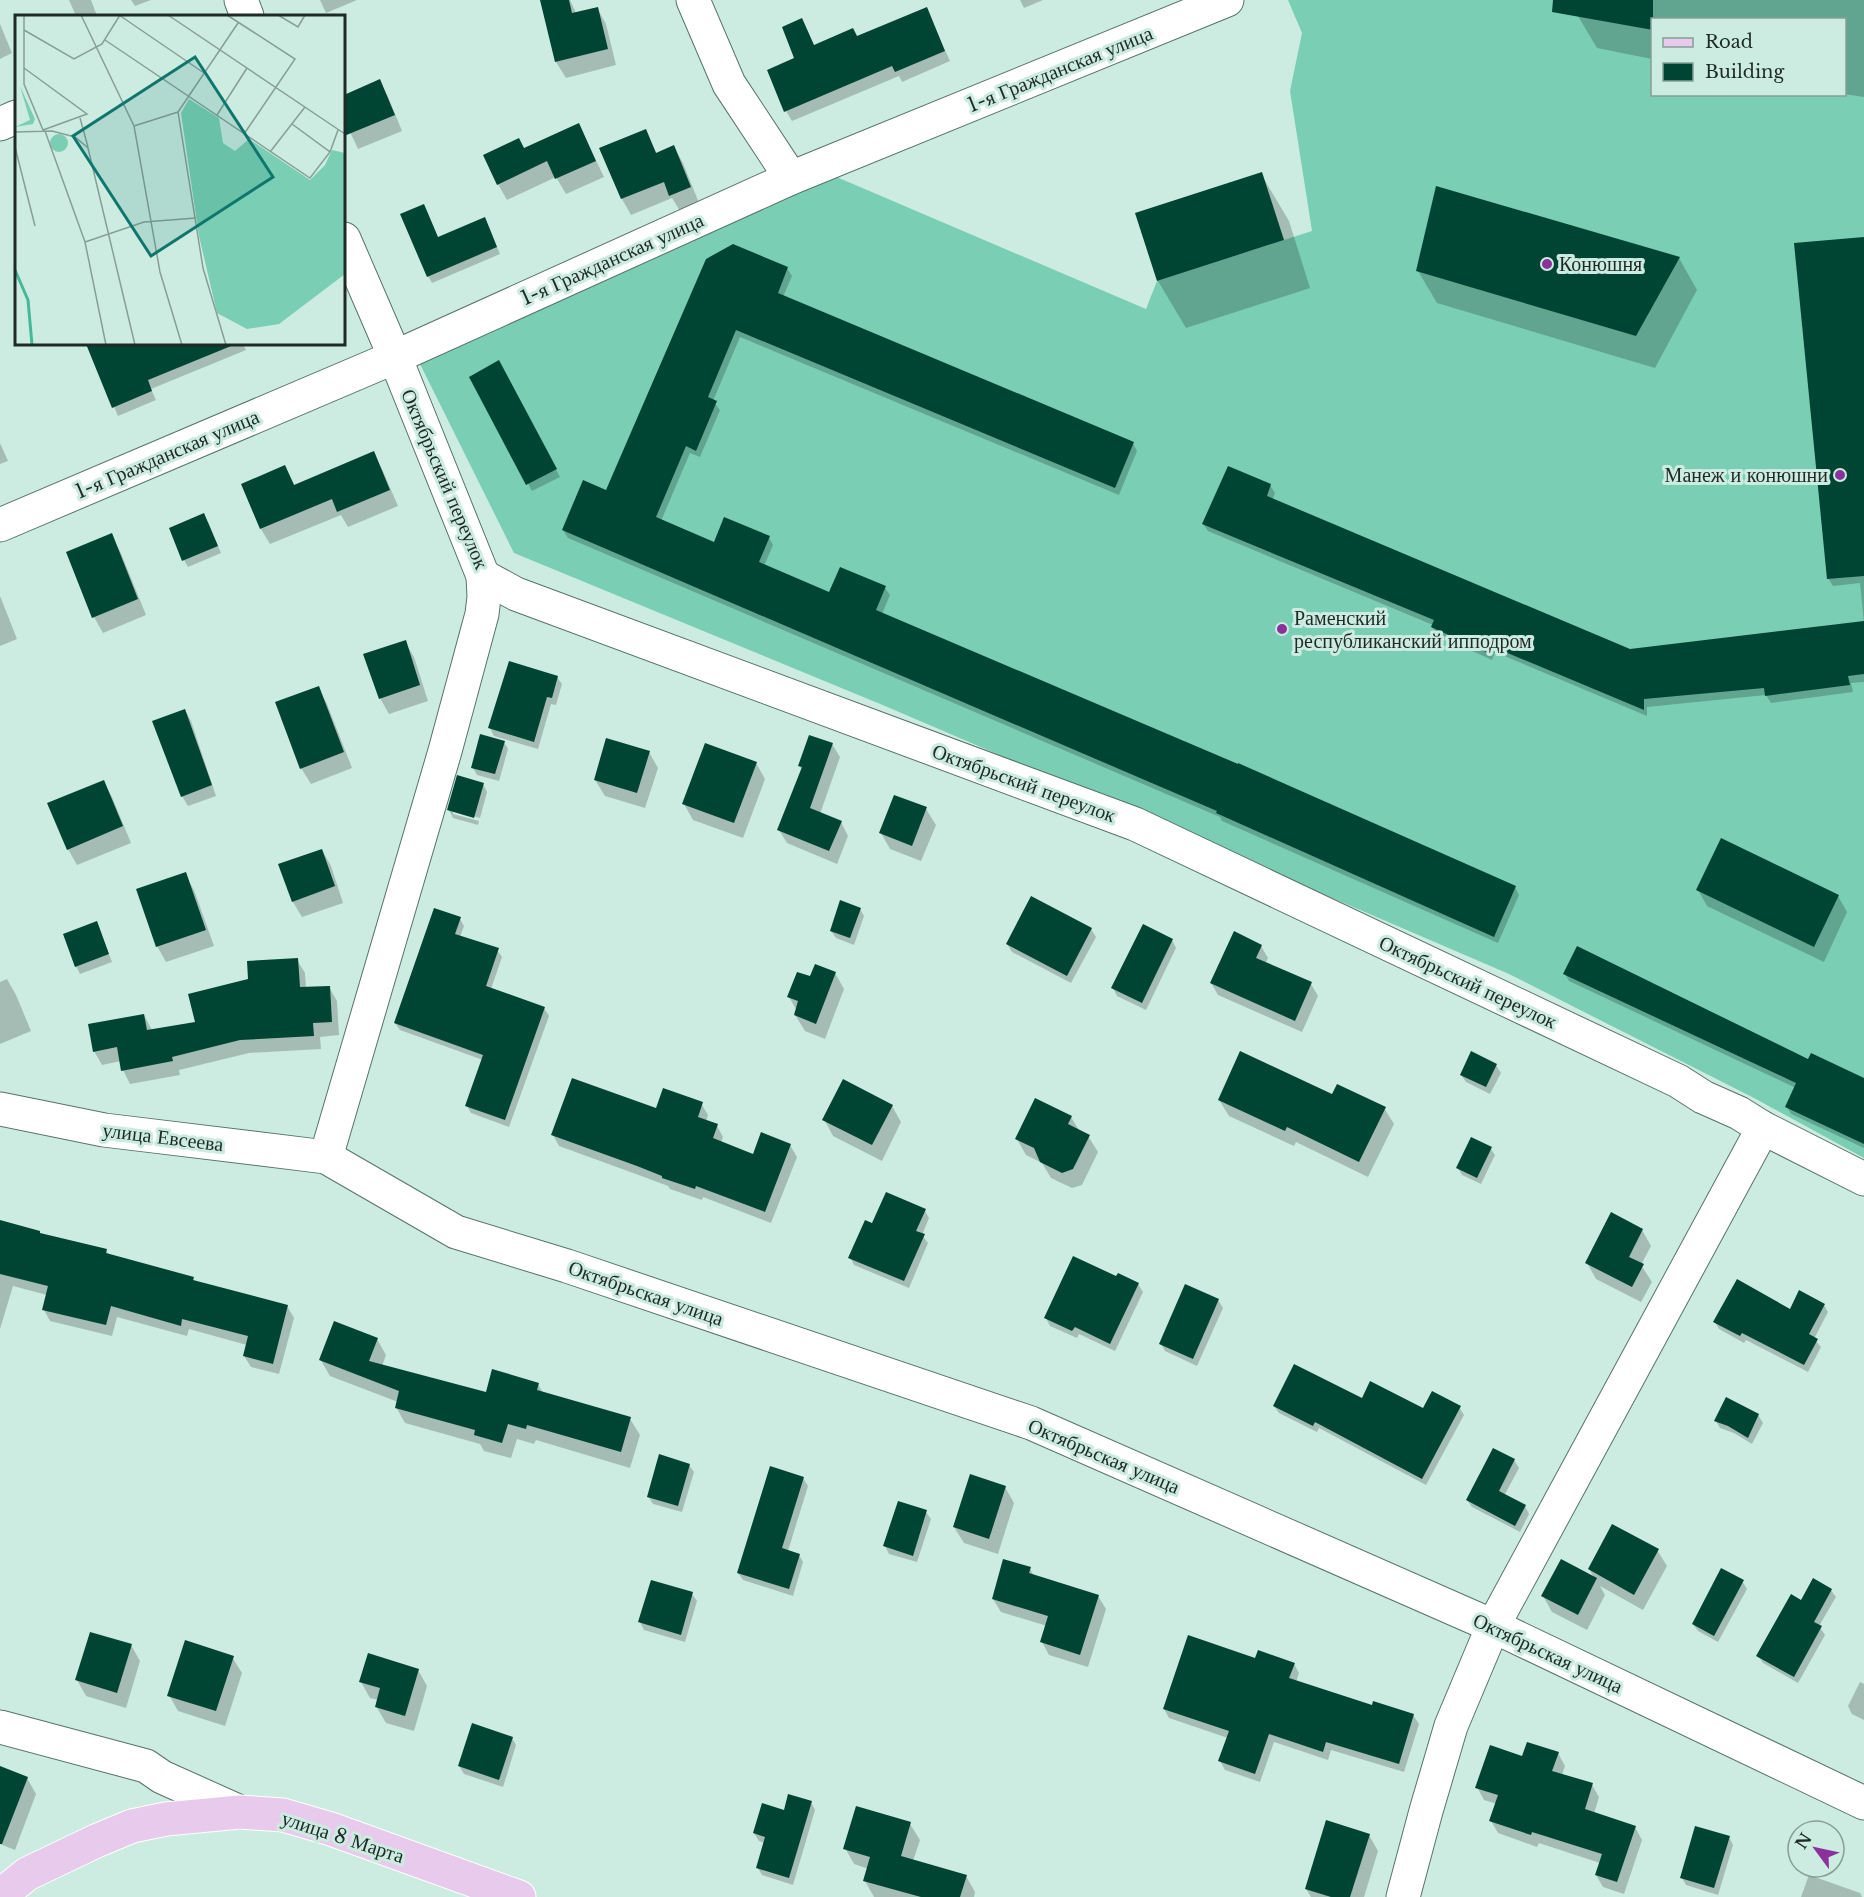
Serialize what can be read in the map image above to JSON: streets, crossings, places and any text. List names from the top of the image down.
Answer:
{
  "streets": {
    "main road": ["улица 8 Марта"],
    "street": [
      "1-я Гражданская улица",
      "Октябрьский переулок",
      "улица Евсеева",
      "Октябрьская улица"
    ]
  },
  "crossings": [
    ["1-я Гражданская улица", "Октябрьский переулок"],
    ["улица Евсеева", "Октябрьская улица"]
  ],
  "places": ["Конюшня", "Манеж и конюшни", "Раменский республиканский ипподром"],
  "legend": ["Road", "Building"],
  "north": "top left"
}
